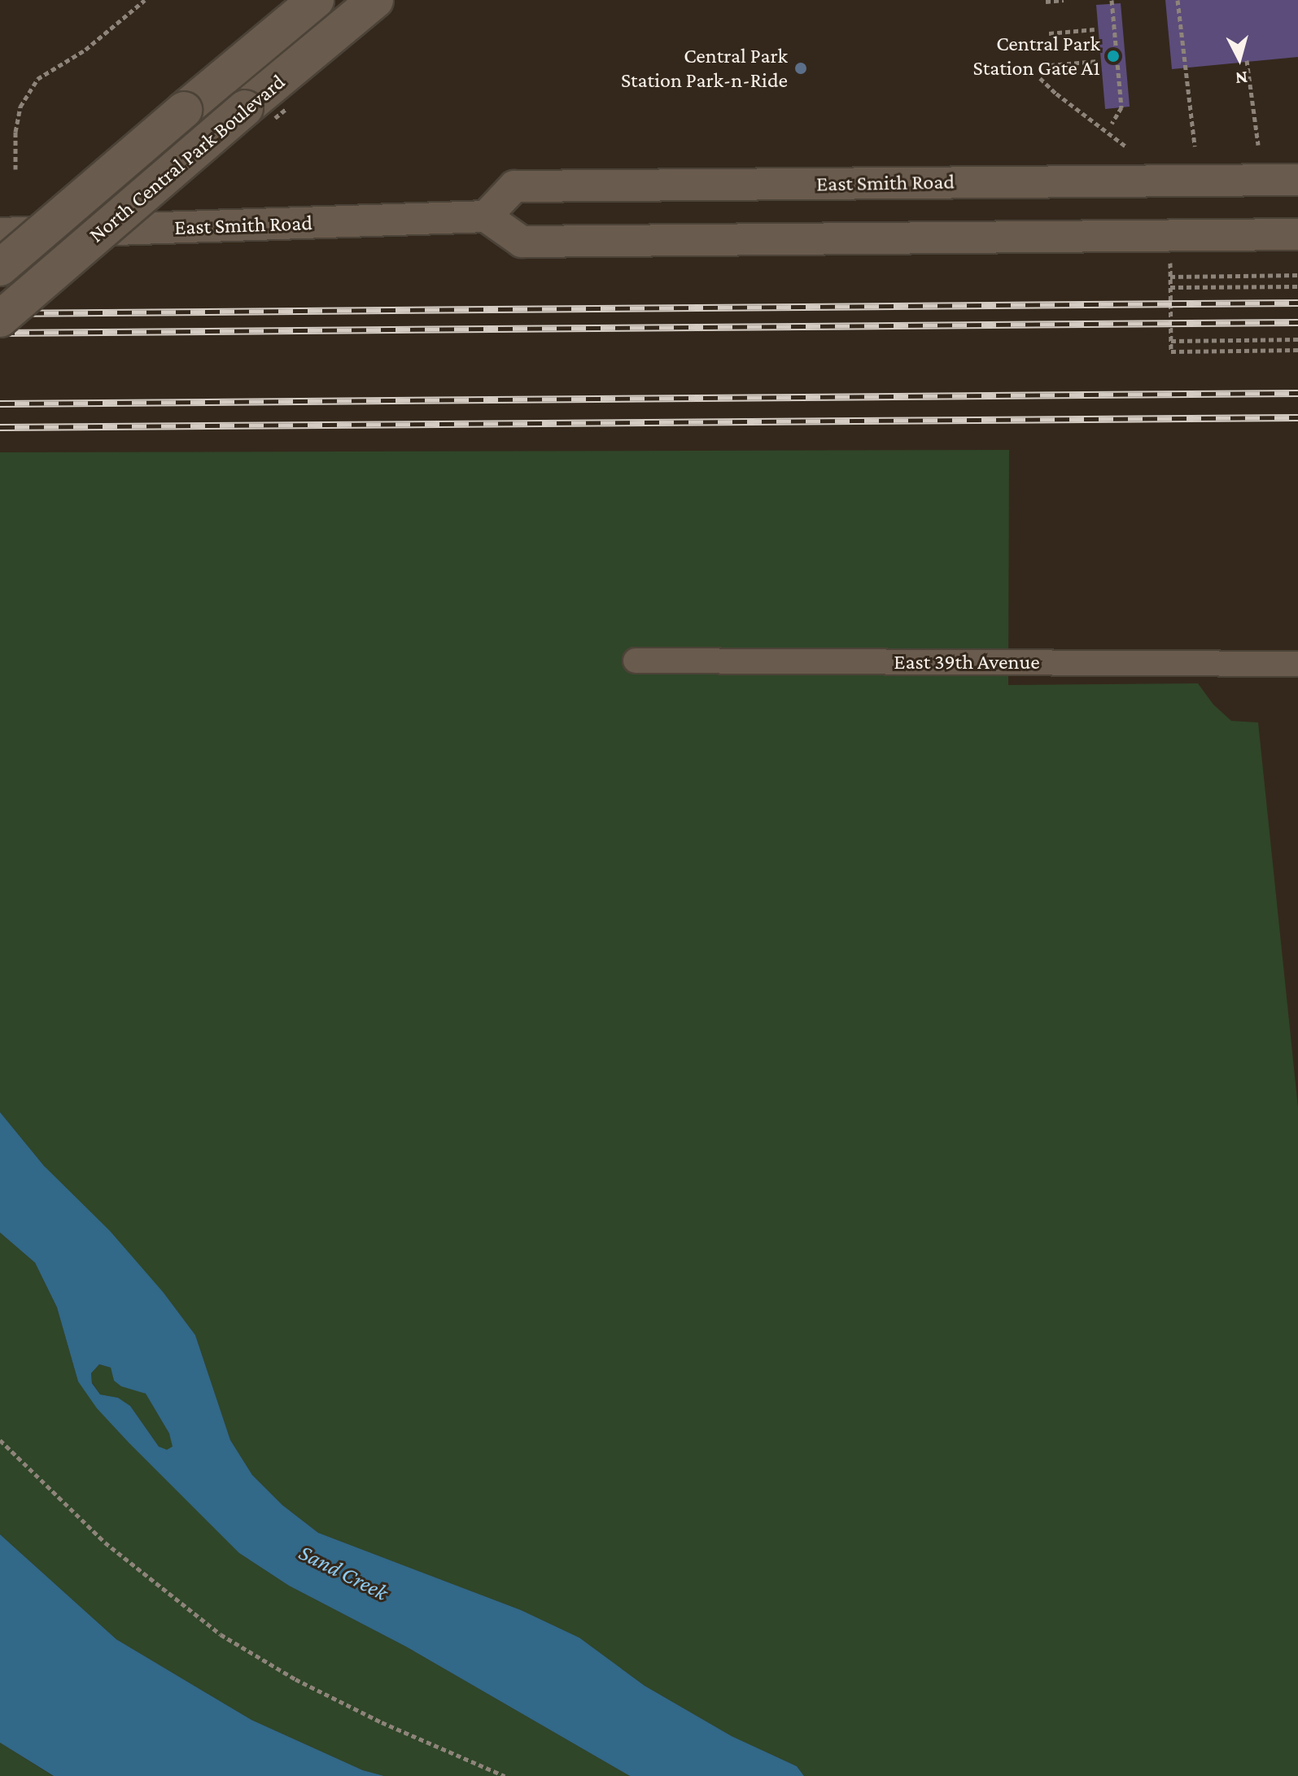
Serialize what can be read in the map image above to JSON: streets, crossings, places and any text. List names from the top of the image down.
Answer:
{
  "streets": {
    "main road": ["North Central Park Boulevard"],
    "street": ["East Smith Road", "East 39th Avenue"]
  },
  "water": ["Sand Creek"],
  "places": ["Central Park Station Gate A1", "Central Park Station Park-n-Ride"],
  "north": "bottom"
}
